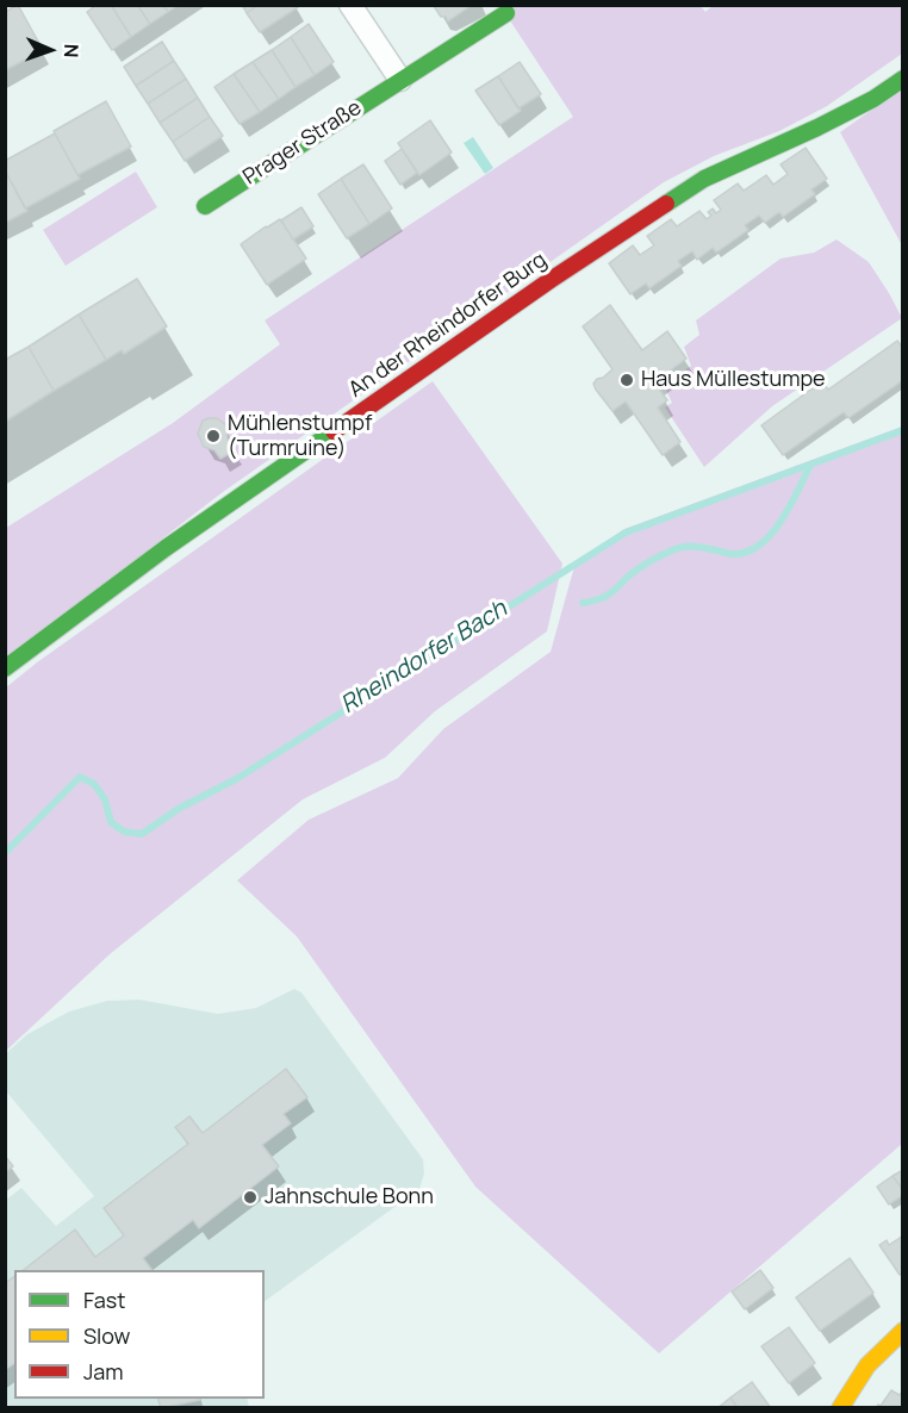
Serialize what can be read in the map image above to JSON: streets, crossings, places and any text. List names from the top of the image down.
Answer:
{
  "streets": {
    "street": ["Prager Straße", "An der Rheindorfer Burg"]
  },
  "water": ["Rheindorfer Bach"],
  "places": ["Haus Müllestumpe", "Mühlenstumpf (Turmruine)", "Jahnschule Bonn"],
  "legend": ["Fast", "Slow", "Jam"],
  "north": "right"
}
